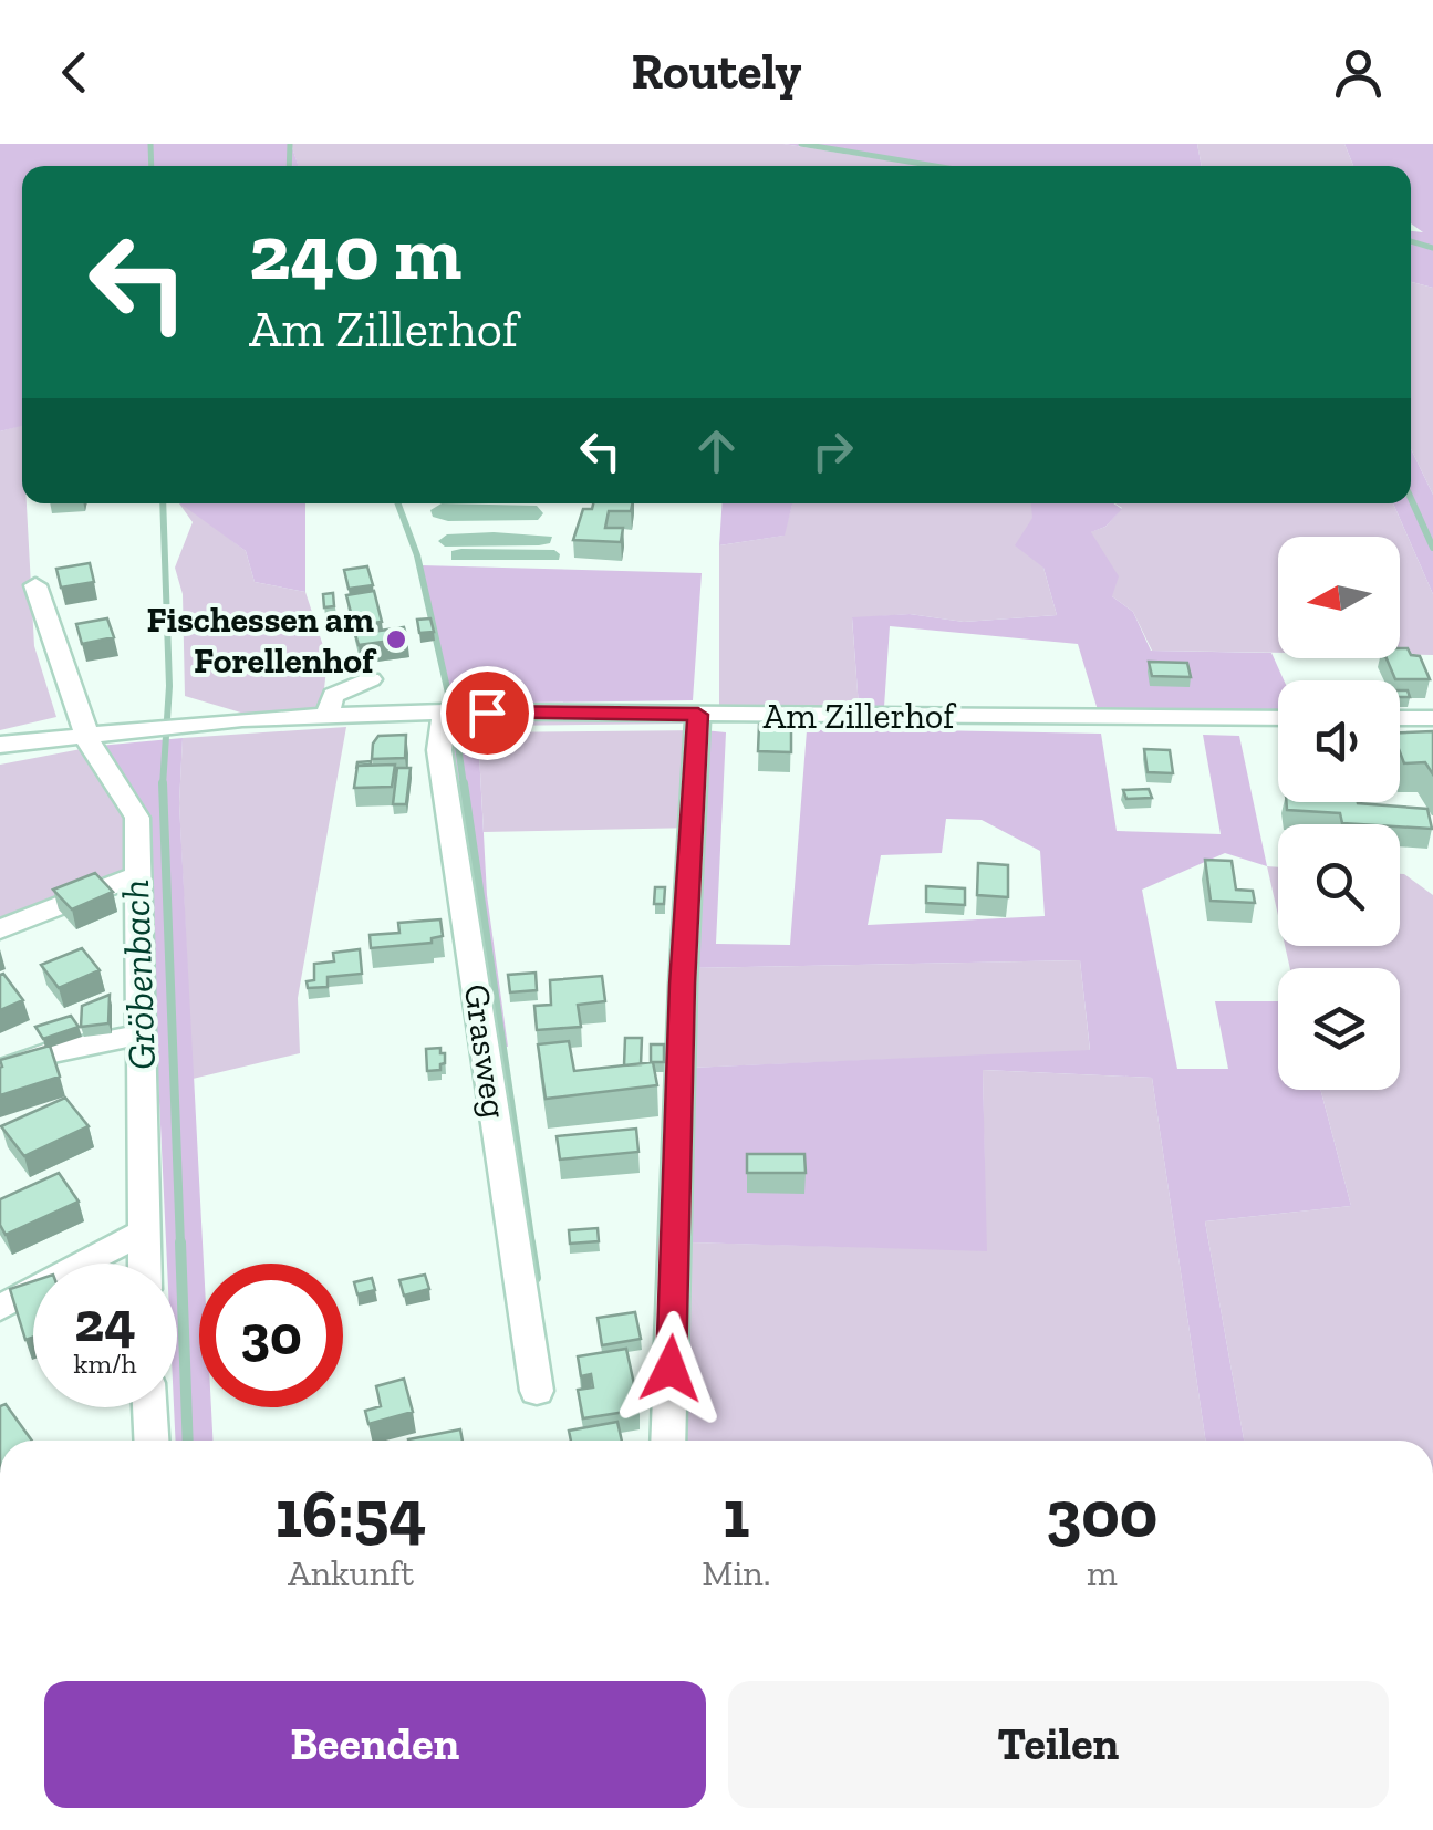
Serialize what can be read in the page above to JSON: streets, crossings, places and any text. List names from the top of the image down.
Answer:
{
  "streets": {
    "street": ["Am Zillerhof", "Grasweg"]
  },
  "crossings": [
    ["Am Zillerhof", "Grasweg"]
  ],
  "water": ["Gröbenbach"],
  "places": ["Fischessen am Forellenhof"],
  "north": "left",
  "page": {
    "header": "Routely",
    "turn": ["240 m", "Am Zillerhof"],
    "speed": "24 km/h",
    "limit": "30",
    "eta": [
      "16:54",
      "Ankunft",
      "1",
      "Min.",
      "300",
      "m"
    ],
    "buttons": ["Beenden", "Teilen"]
  }
}
